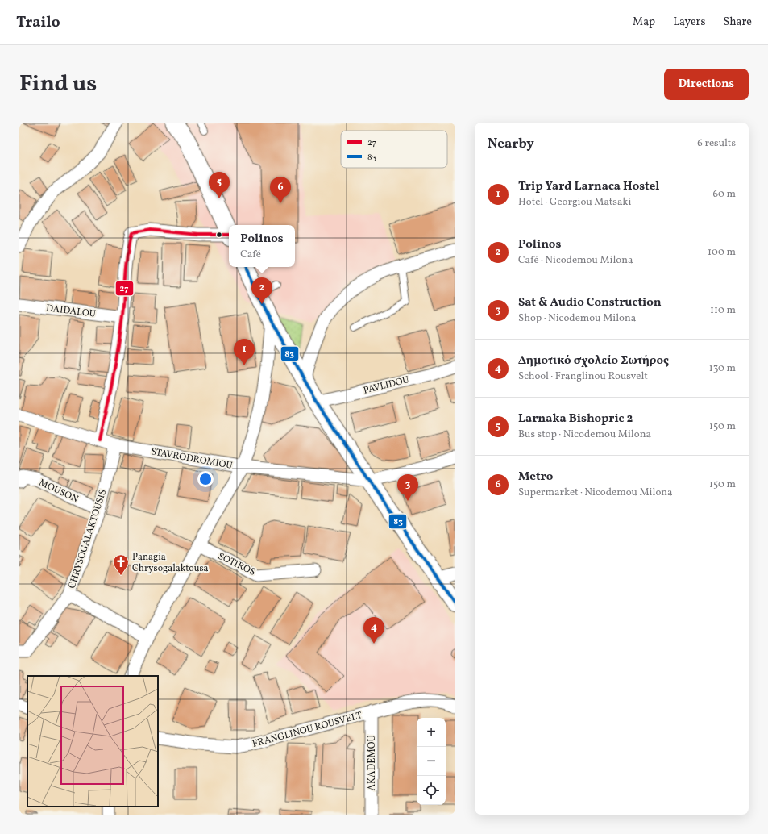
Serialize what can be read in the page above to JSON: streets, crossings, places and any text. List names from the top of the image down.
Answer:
{
  "streets": {
    "street": [
      "DAIDALOU",
      "PAVLIDOU",
      "STAVRODROMIOU",
      "MOUSON",
      "CHRYSOGALAKTOUSIS",
      "SOTIROS",
      "FRANGLINOU ROUSVELT",
      "AKADEMOU"
    ]
  },
  "crossings": [
    ["STAVRODROMIOU", "CHRYSOGALAKTOUSIS"],
    ["MOUSON", "CHRYSOGALAKTOUSIS"],
    ["FRANGLINOU ROUSVELT", "AKADEMOU"]
  ],
  "places": {
    "church": ["Panagia Chrysogalaktousa"]
  },
  "lines": ["transit line 27", "transit line 83"],
  "legend": ["27", "83"],
  "page": {
    "header": "Trailo",
    "nav": ["Map", "Layers", "Share"],
    "title": "Find us",
    "buttons": "Directions",
    "heading": ["Nearby", "6 results"],
    "list": [
      {
        "mark": "1",
        "name": "Trip Yard Larnaca Hostel",
        "note": "Hotel · Georgiou Matsaki",
        "value": "60 m"
      },
      {
        "mark": "2",
        "name": "Polinos",
        "note": "Café · Nicodemou Milona",
        "value": "100 m"
      },
      {
        "mark": "3",
        "name": "Sat & Audio Construction",
        "note": "Shop · Nicodemou Milona",
        "value": "110 m"
      },
      {
        "mark": "4",
        "name": "Δημοτικό σχολείο Σωτήρος",
        "note": "School · Franglinou Rousvelt",
        "value": "130 m"
      },
      {
        "mark": "5",
        "name": "Larnaka Bishopric 2",
        "note": "Bus stop · Nicodemou Milona",
        "value": "150 m"
      },
      {
        "mark": "6",
        "name": "Metro",
        "note": "Supermarket · Nicodemou Milona",
        "value": "150 m"
      }
    ],
    "pins": [
      "5",
      "6",
      "2",
      "1",
      "3",
      "4"
    ],
    "popup": ["Polinos", "Café"],
    "map_buttons": ["+", "−"]
  }
}
